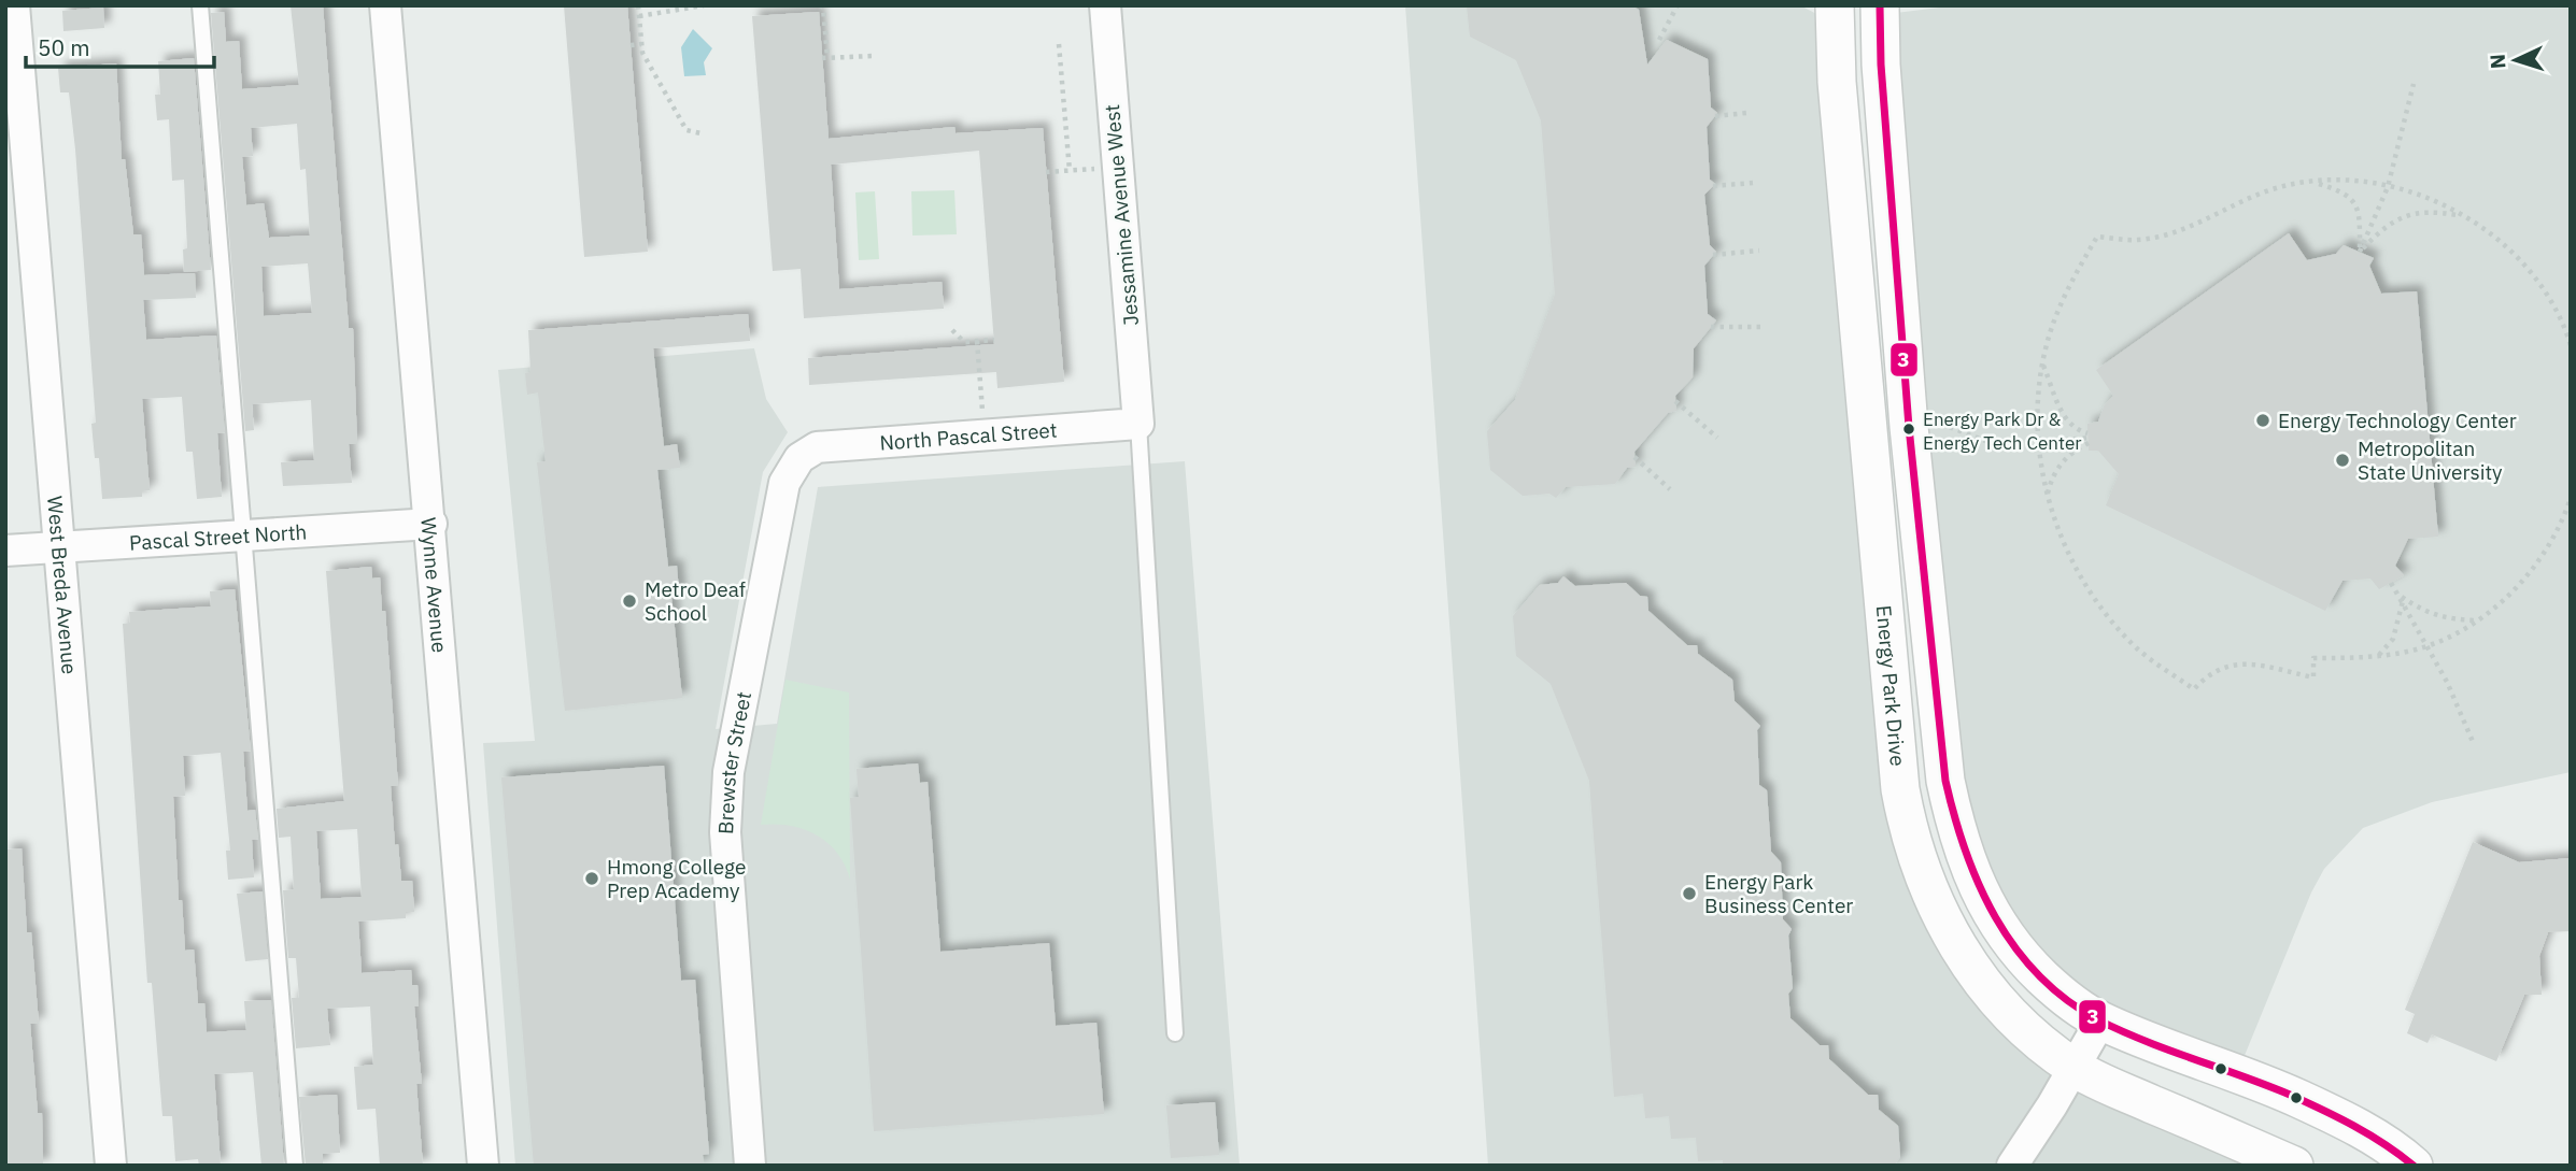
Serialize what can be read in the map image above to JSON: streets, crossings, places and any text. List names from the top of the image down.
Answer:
{
  "streets": {
    "street": [
      "Jessamine Avenue West",
      "North Pascal Street",
      "Pascal Street North",
      "Wynne Avenue",
      "West Breda Avenue",
      "Energy Park Drive",
      "Brewster Street"
    ]
  },
  "crossings": [
    ["Jessamine Avenue West", "North Pascal Street"],
    ["North Pascal Street", "Brewster Street"],
    ["Pascal Street North", "Wynne Avenue"],
    ["Pascal Street North", "West Breda Avenue"]
  ],
  "places": [
    "Energy Technology Center",
    "Energy Park Dr & Energy Tech Center",
    "Metropolitan State University",
    "Metro Deaf School",
    "Hmong College Prep Academy",
    "Energy Park Business Center"
  ],
  "lines": ["transit line 3"],
  "scale_bar": "50 m",
  "north": "left"
}
